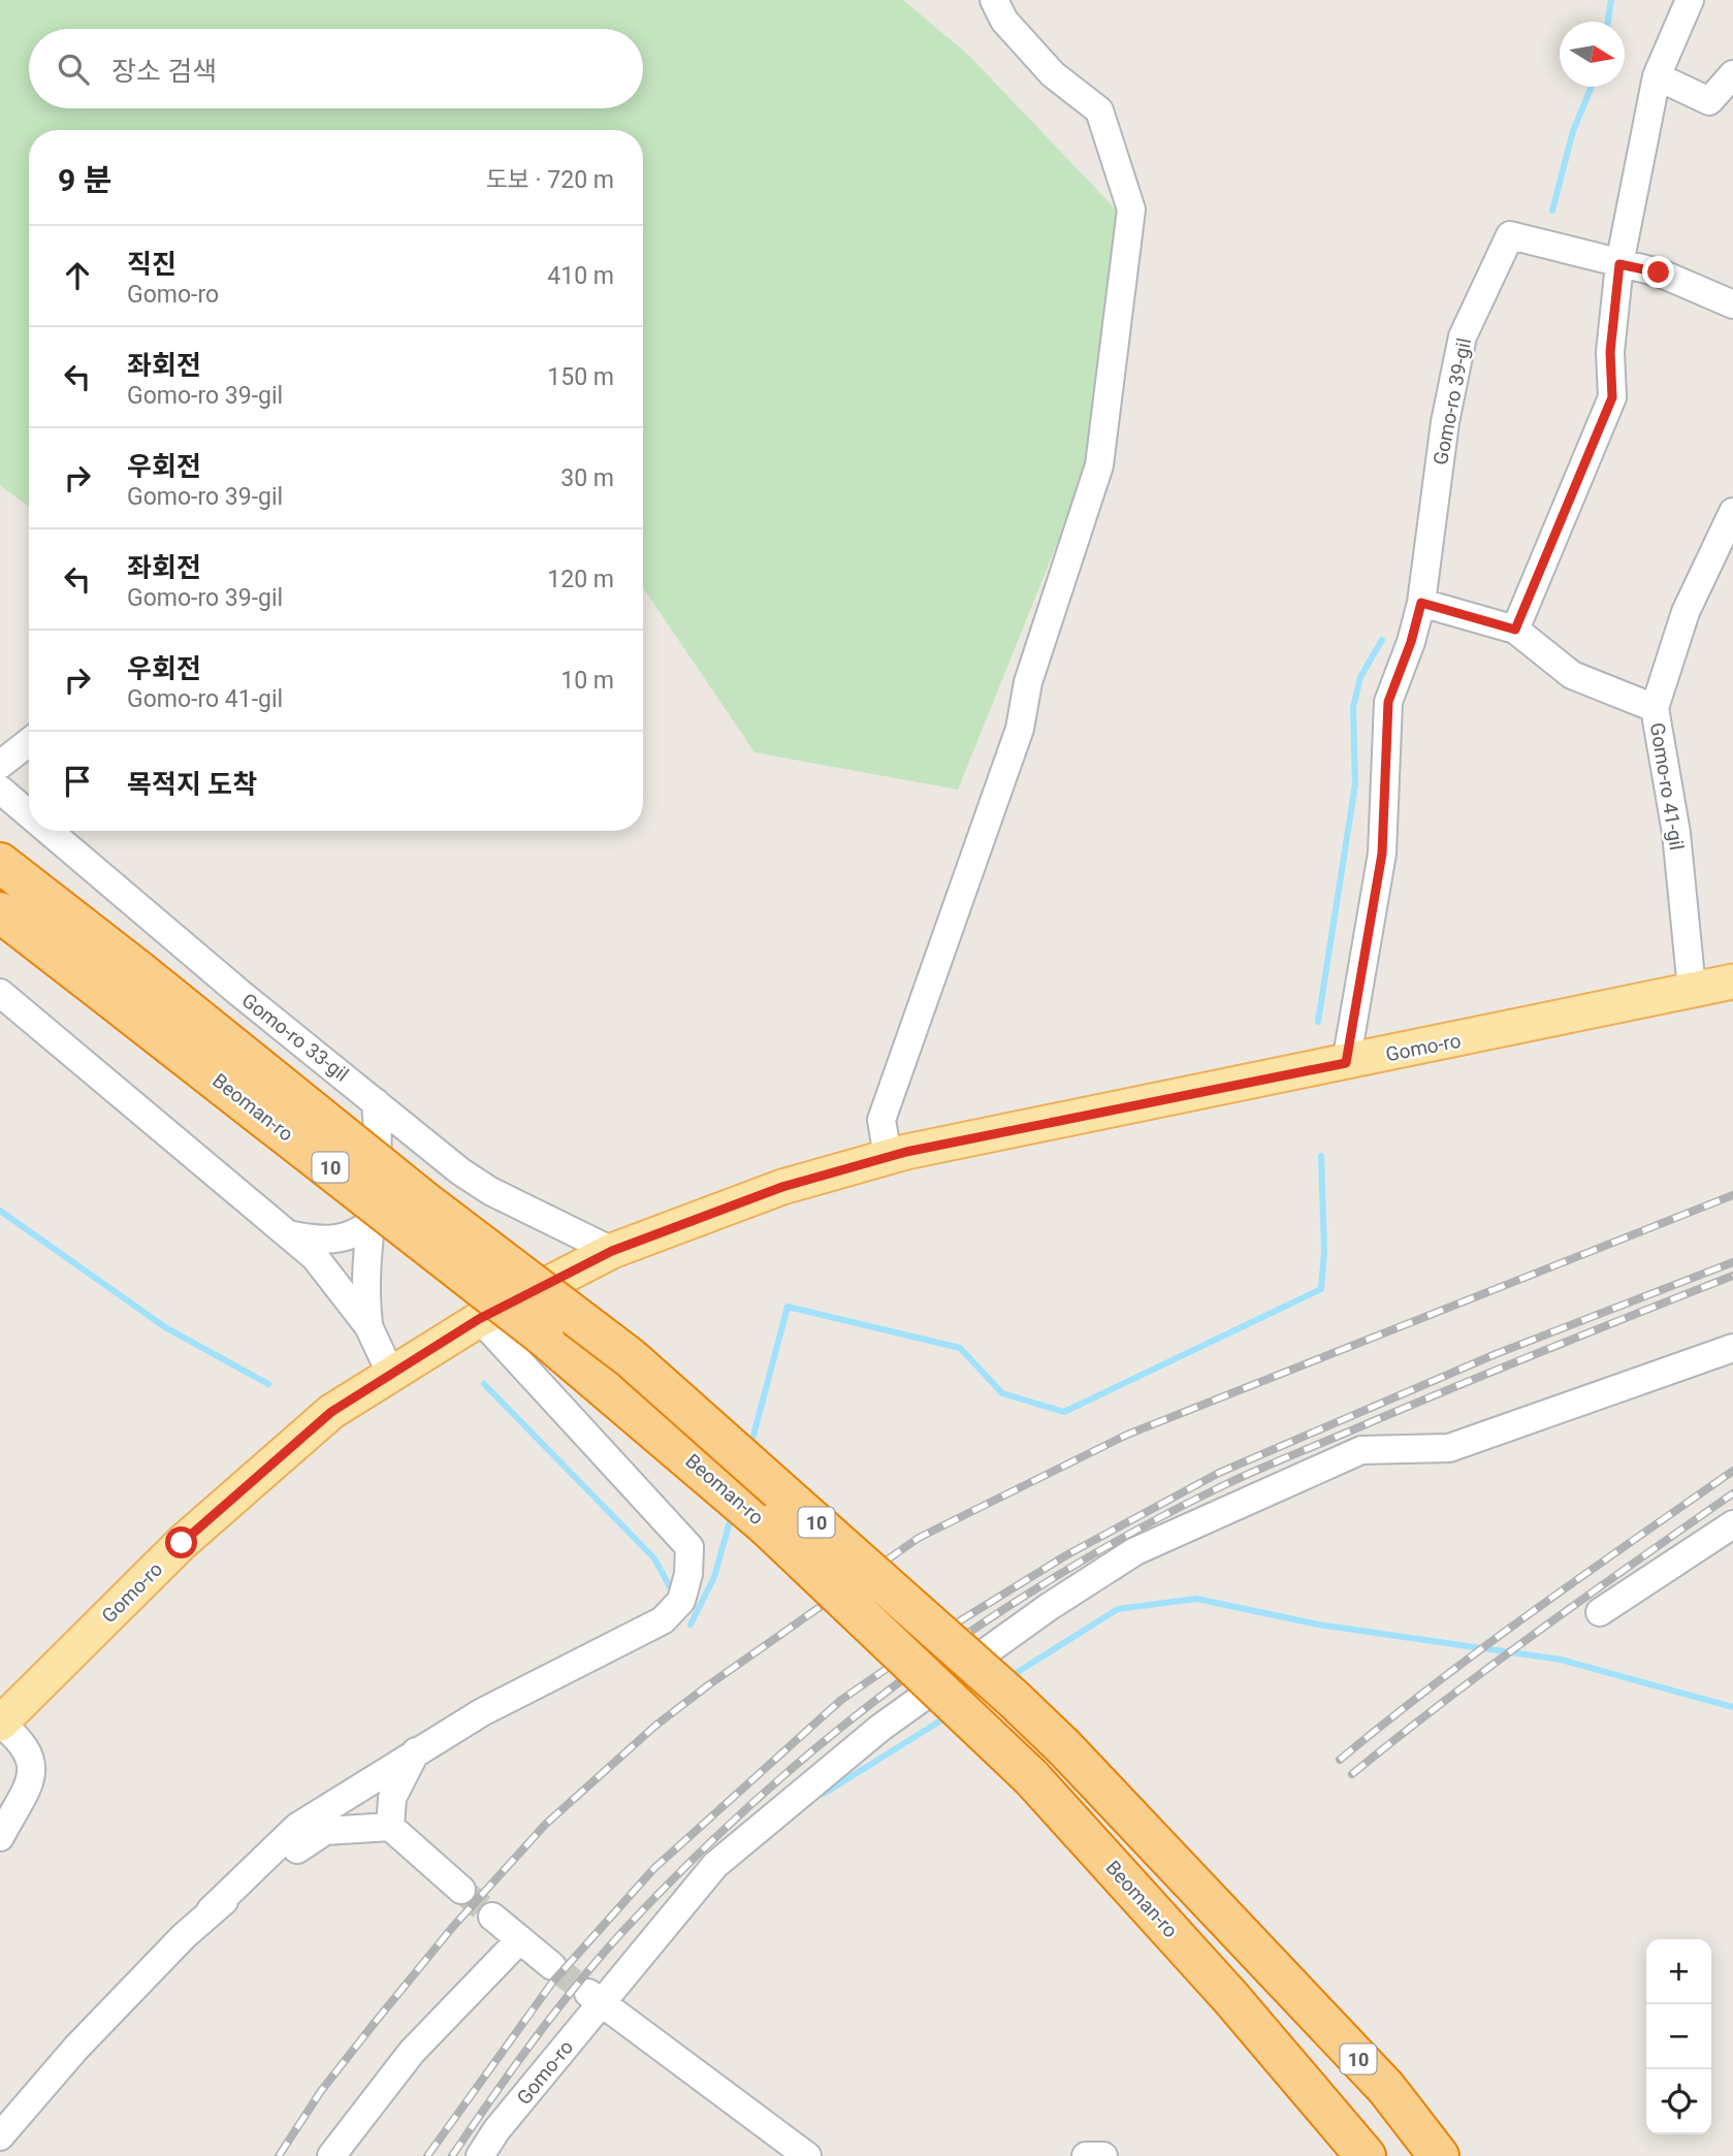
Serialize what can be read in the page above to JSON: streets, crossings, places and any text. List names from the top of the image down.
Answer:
{
  "streets": {
    "highway": ["Beoman-ro", "10"],
    "main road": ["Gomo-ro"],
    "street": ["Gomo-ro 39-gil", "Gomo-ro 41-gil", "Gomo-ro 33-gil"]
  },
  "crossings": [
    ["Gomo-ro 39-gil", "Gomo-ro"],
    ["Gomo-ro 41-gil", "Gomo-ro"],
    ["Gomo-ro 33-gil", "Gomo-ro"]
  ],
  "north": "right",
  "page": {
    "search": "장소 검색",
    "heading": ["9 분", "도보 · 720 m"],
    "list": [
      ["직진", "Gomo-ro", "410 m"],
      ["좌회전", "Gomo-ro 39-gil", "150 m"],
      ["우회전", "Gomo-ro 39-gil", "30 m"],
      ["좌회전", "Gomo-ro 39-gil", "120 m"],
      ["우회전", "Gomo-ro 41-gil", "10 m"],
      "목적지 도착"
    ],
    "map_buttons": ["+", "−"]
  }
}
